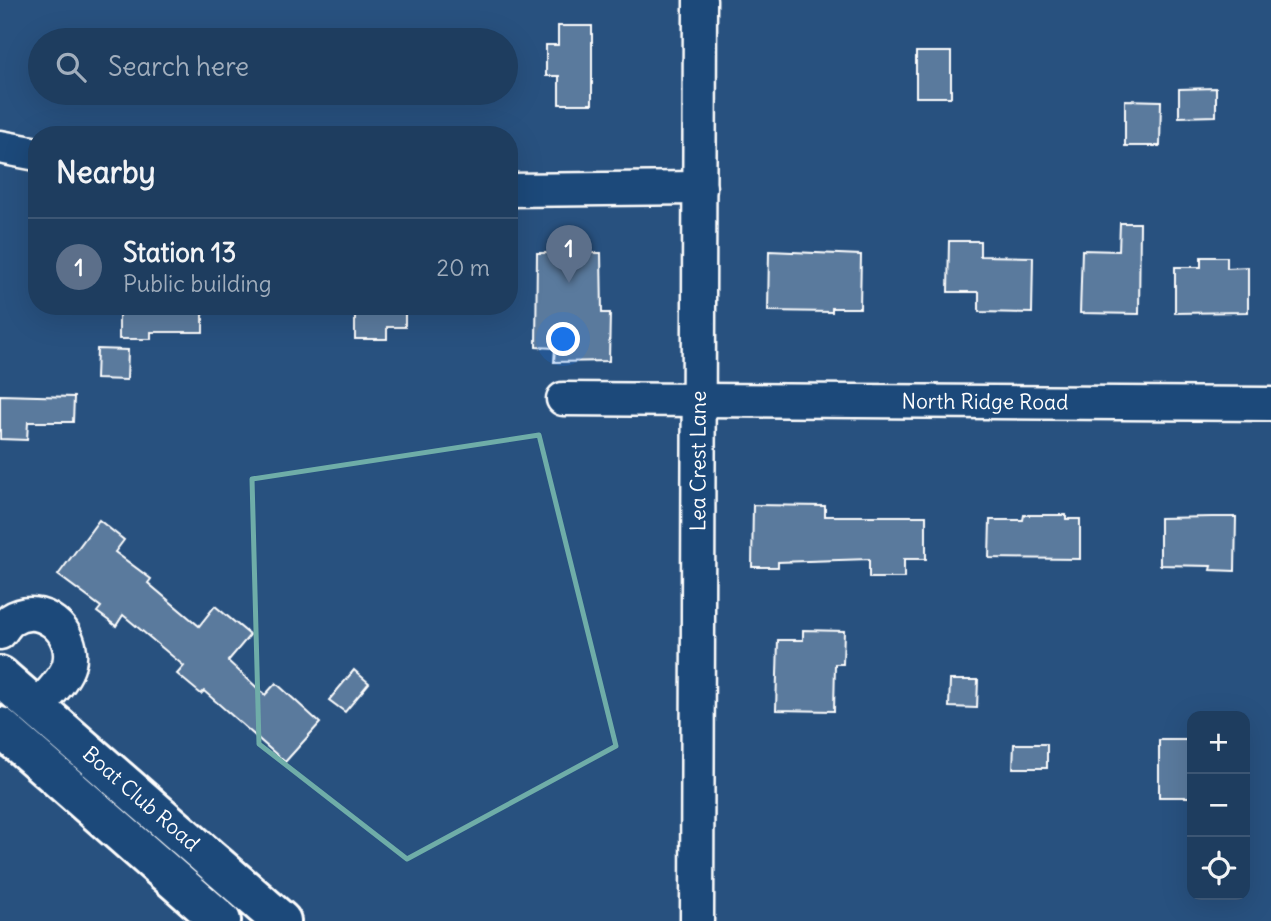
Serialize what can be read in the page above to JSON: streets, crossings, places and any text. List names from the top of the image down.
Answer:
{
  "streets": {
    "main road": ["Boat Club Road"],
    "street": ["North Ridge Road", "Lea Crest Lane"]
  },
  "crossings": [
    ["North Ridge Road", "Lea Crest Lane"]
  ],
  "page": {
    "search": "Search here",
    "heading": "Nearby",
    "list": [
      {
        "mark": "1",
        "name": "Station 13",
        "note": "Public building",
        "value": "20 m"
      }
    ],
    "pins": "1",
    "map_buttons": ["+", "−"]
  }
}
